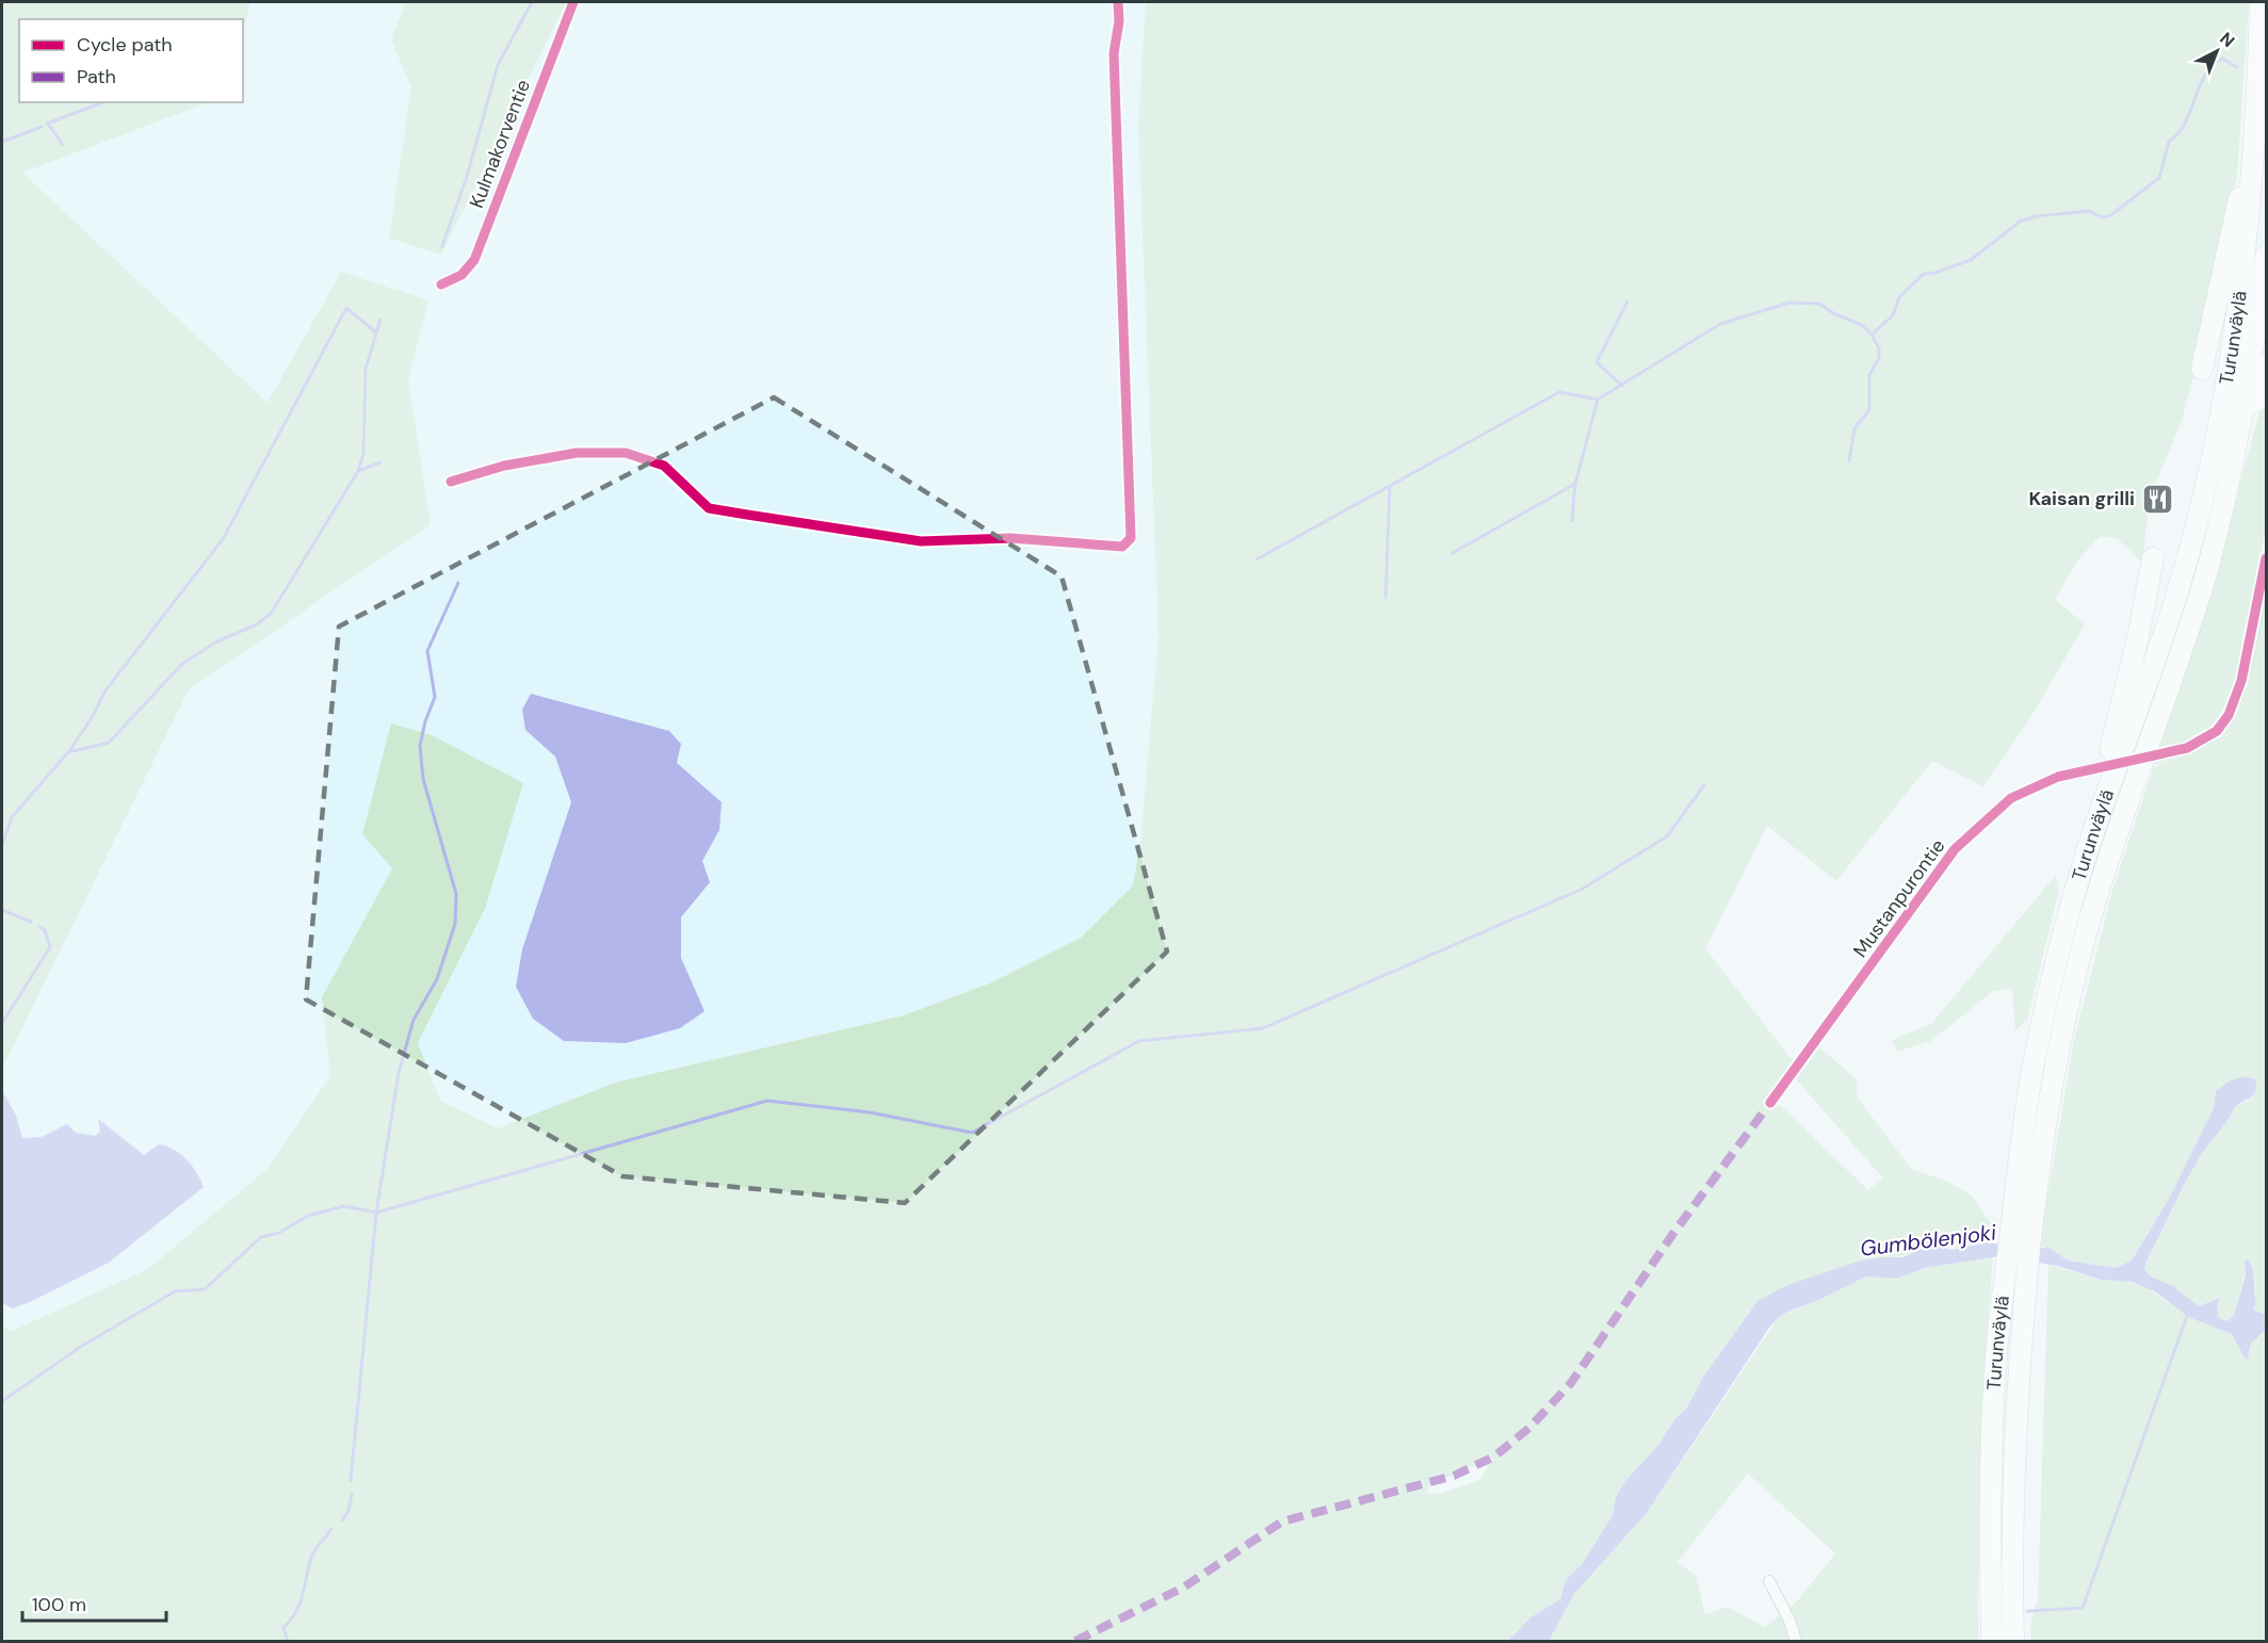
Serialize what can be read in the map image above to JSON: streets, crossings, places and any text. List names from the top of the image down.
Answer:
{
  "streets": {
    "highway": ["Turunväylä"],
    "street": ["Kulmakorventie", "Mustanpurontie"]
  },
  "water": ["Gumbölenjoki"],
  "places": {
    "restaurant": ["Kaisan grilli"]
  },
  "legend": ["Cycle path", "Path"],
  "scale_bar": "100 m",
  "north": "top right"
}
